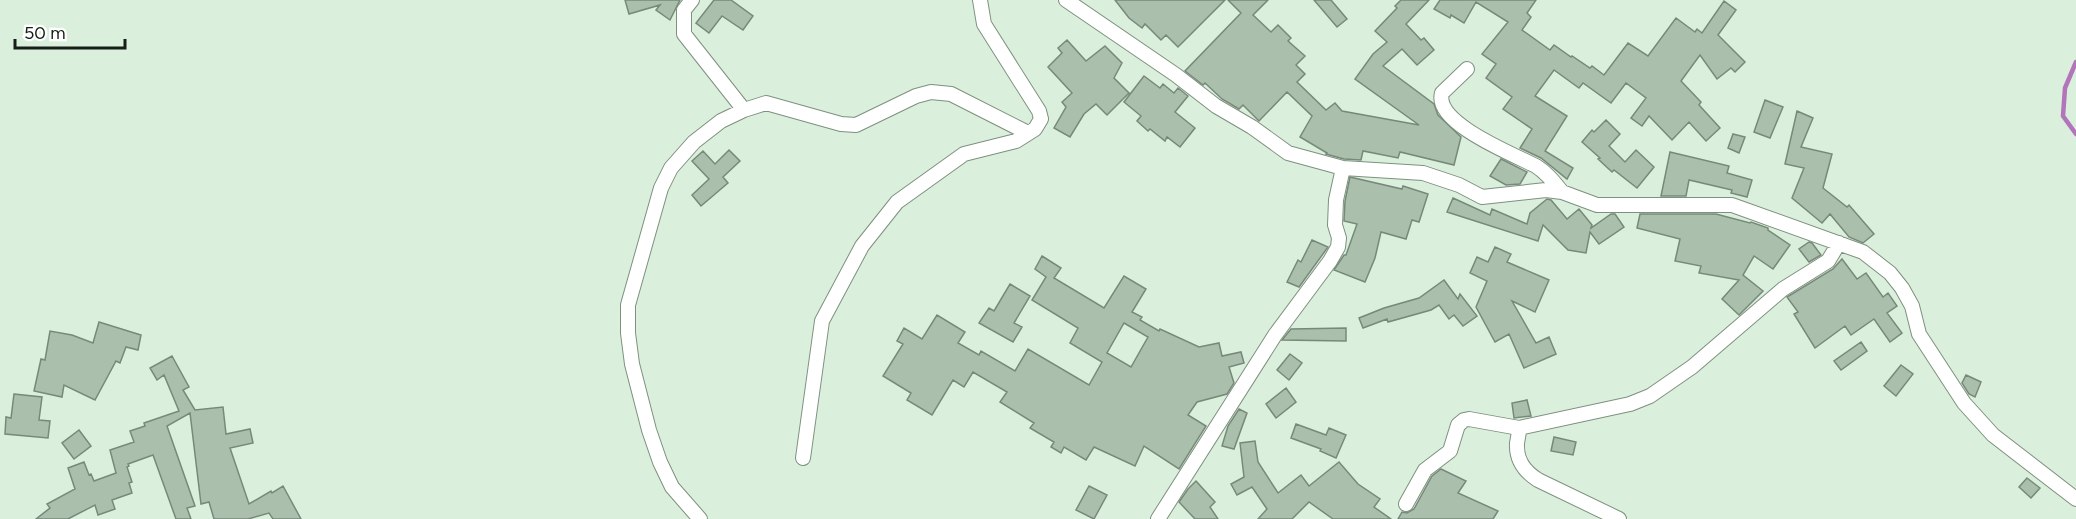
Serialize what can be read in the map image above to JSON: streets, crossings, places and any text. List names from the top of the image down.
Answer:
{
  "scale_bar": "50 m"
}
